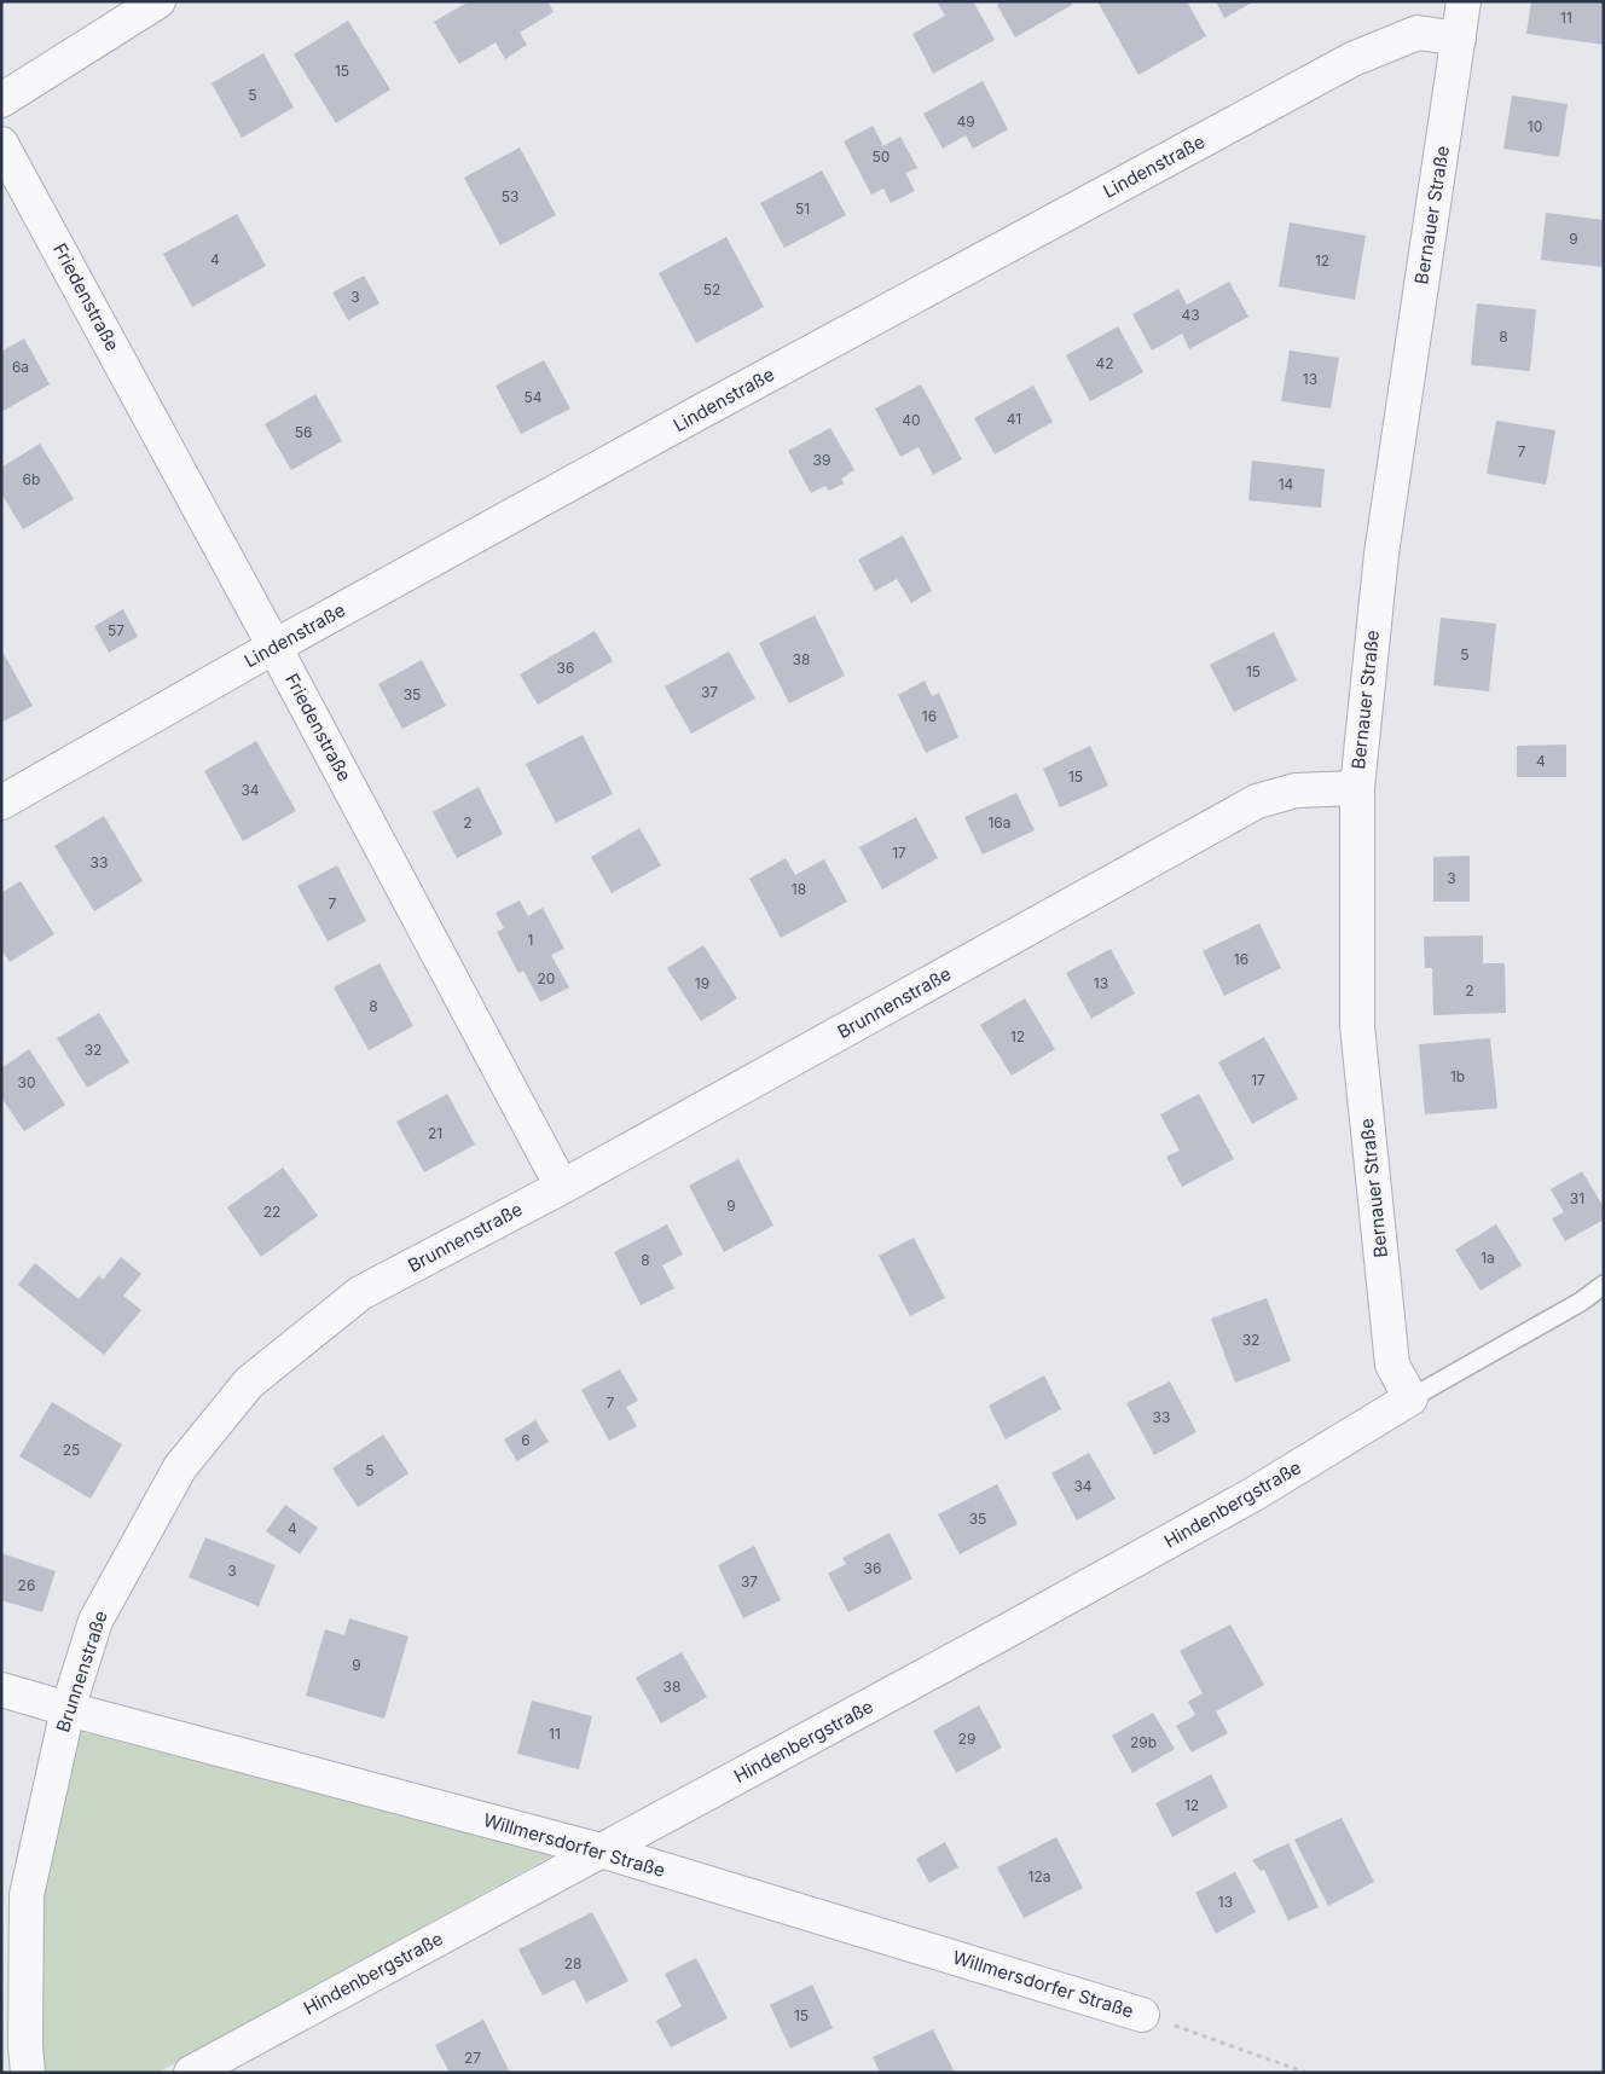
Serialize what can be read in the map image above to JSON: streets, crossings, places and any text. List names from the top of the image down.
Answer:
{
  "streets": {
    "street": [
      "Lindenstraße",
      "Bernauer Straße",
      "Friedenstraße",
      "Brunnenstraße",
      "Hindenbergstraße",
      "Willmersdorfer Straße"
    ]
  },
  "crossings": [
    ["Lindenstraße", "Bernauer Straße"],
    ["Lindenstraße", "Friedenstraße"],
    ["Bernauer Straße", "Brunnenstraße"],
    ["Bernauer Straße", "Hindenbergstraße"],
    ["Friedenstraße", "Brunnenstraße"],
    ["Brunnenstraße", "Willmersdorfer Straße"],
    ["Hindenbergstraße", "Willmersdorfer Straße"]
  ],
  "house_numbers": [
    "11",
    "15",
    "5",
    "49",
    "10",
    "50",
    "53",
    "51",
    "9",
    "4",
    "12",
    "52",
    "3",
    "43",
    "8",
    "42",
    "6a",
    "13",
    "54",
    "41",
    "40",
    "56",
    "7",
    "39",
    "6b",
    "14",
    "57",
    "5",
    "38",
    "36",
    "15",
    "37",
    "35",
    "16",
    "4",
    "15",
    "34",
    "2",
    "16a",
    "17",
    "33",
    "3",
    "18",
    "7",
    "1",
    "16",
    "20",
    "19",
    "13",
    "2",
    "8",
    "12",
    "32",
    "1b",
    "17",
    "30",
    "21",
    "31",
    "9",
    "22",
    "1a",
    "8",
    "32",
    "7",
    "33",
    "6",
    "25",
    "5",
    "34",
    "35",
    "4",
    "36",
    "3",
    "37",
    "26",
    "9",
    "38",
    "11",
    "29",
    "29b",
    "12",
    "12a",
    "13",
    "28",
    "15",
    "27"
  ]
}
